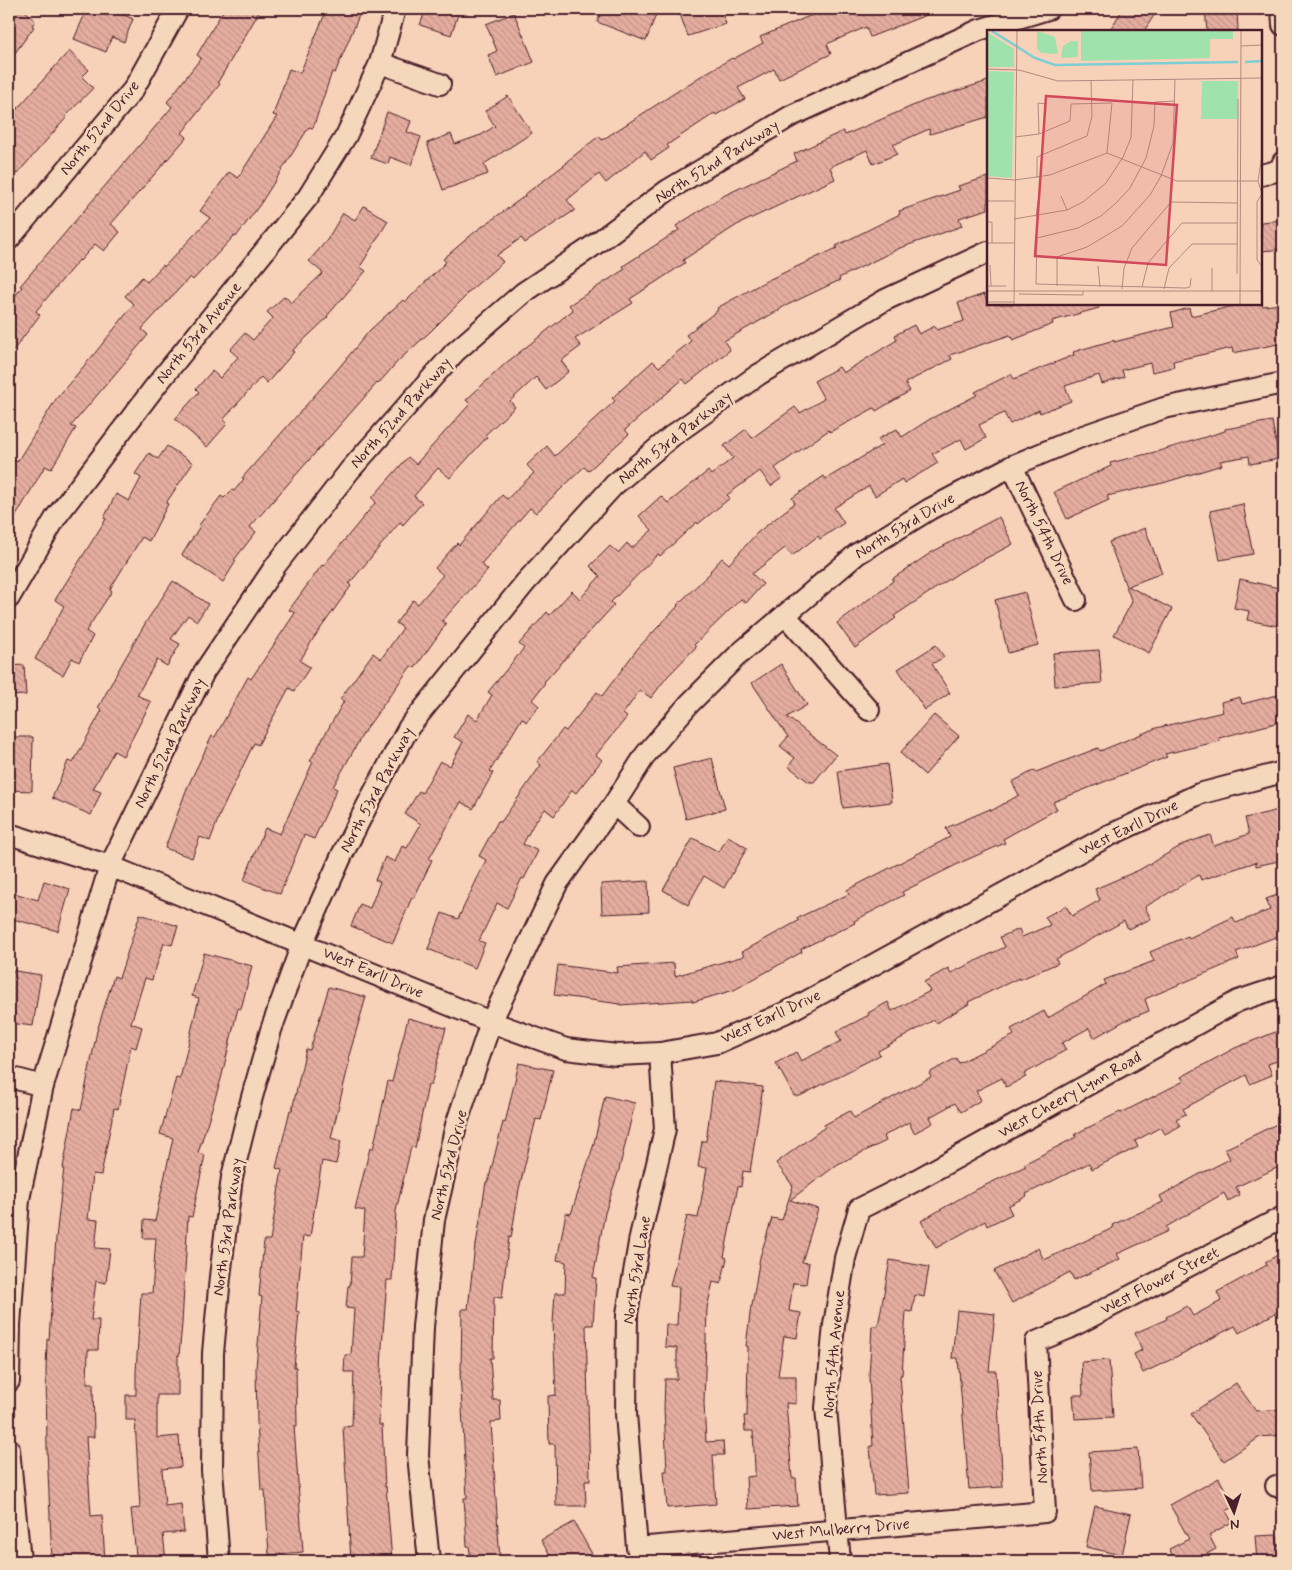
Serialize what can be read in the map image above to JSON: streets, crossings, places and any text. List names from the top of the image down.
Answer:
{
  "streets": {
    "street": [
      "North 52nd Drive",
      "North 52nd Parkway",
      "North 53rd Avenue",
      "North 53rd Parkway",
      "North 53rd Drive",
      "North 54th Drive",
      "West Earll Drive",
      "West Cheery Lynn Road",
      "North 53rd Lane",
      "West Flower Street",
      "North 54th Avenue",
      "West Mulberry Drive"
    ]
  },
  "crossings": [
    ["North 52nd Parkway", "West Earll Drive"],
    ["North 53rd Parkway", "West Earll Drive"],
    ["North 53rd Drive", "North 54th Drive"],
    ["North 53rd Drive", "West Earll Drive"],
    ["North 54th Drive", "West Flower Street"],
    ["North 54th Drive", "West Mulberry Drive"],
    ["West Earll Drive", "North 53rd Lane"],
    ["West Cheery Lynn Road", "North 54th Avenue"],
    ["North 53rd Lane", "West Mulberry Drive"],
    ["North 54th Avenue", "West Mulberry Drive"]
  ],
  "north": "bottom"
}
